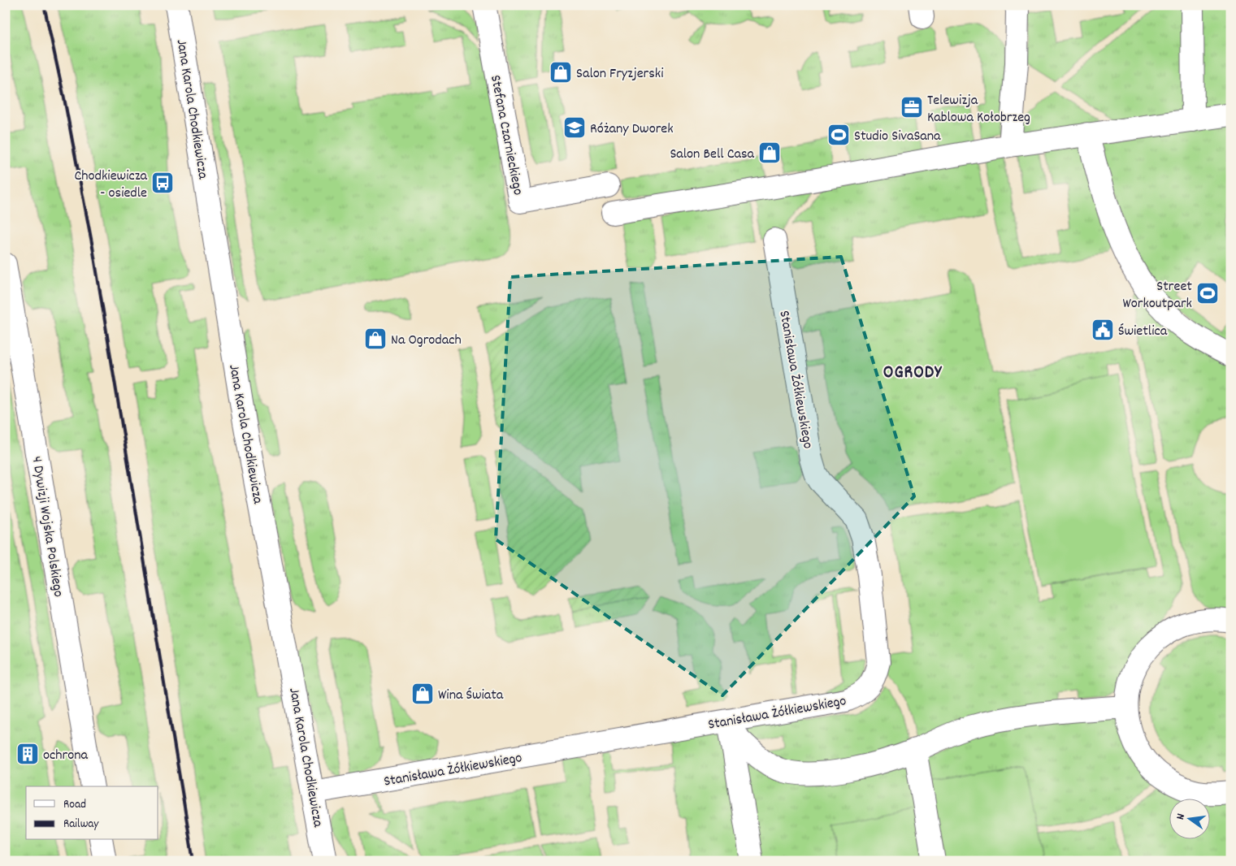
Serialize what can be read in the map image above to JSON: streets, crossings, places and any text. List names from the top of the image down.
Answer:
{
  "streets": {
    "street": [
      "Jana Karola Chodkiewicza",
      "Stefana Czarnieckiego",
      "Stanisława Żółkiewskiego",
      "4 Dywizji Wojska Polskiego"
    ]
  },
  "crossings": [
    ["Jana Karola Chodkiewicza", "Stanisława Żółkiewskiego"]
  ],
  "districts": ["OGRODY"],
  "places": {
    "shop": [
      "Salon Fryzjerski",
      "Salon Bell Casa",
      "Na Ogrodach",
      "Wina Świata"
    ],
    "office": ["Telewizja Kablowa Kołobrzeg"],
    "school or university": ["Różany Dworek"],
    "sports": ["Studio SivaSana", "Street Workoutpark"],
    "bus stop": ["Chodkiewicza - osiedle"],
    "public building": ["Świetlica"],
    "building": ["ochrona"]
  },
  "legend": ["Road", "Railway"],
  "north": "left"
}
